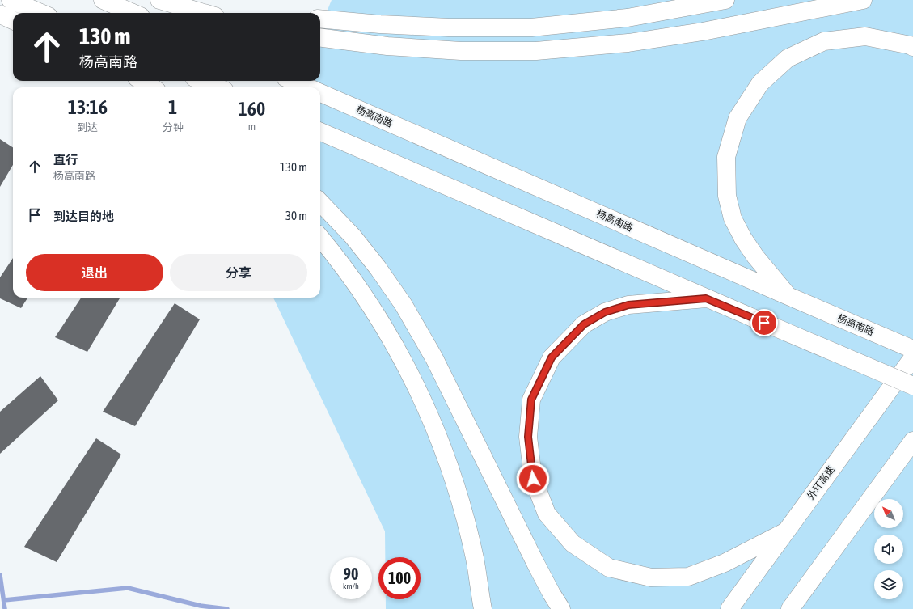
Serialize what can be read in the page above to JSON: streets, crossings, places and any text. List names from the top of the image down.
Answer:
{
  "streets": {
    "highway": ["杨高南路", "外环高速"]
  },
  "north": "top left",
  "page": {
    "turn": ["130 m", "杨高南路"],
    "eta": [
      "13:16",
      "到达",
      "1",
      "分钟",
      "160",
      "m"
    ],
    "list": [
      {
        "name": "直行",
        "note": "杨高南路",
        "value": "130 m"
      },
      {
        "name": "到达目的地",
        "value": "30 m"
      }
    ],
    "buttons": ["退出", "分享"],
    "speed": "90 km/h",
    "limit": "100"
  }
}
